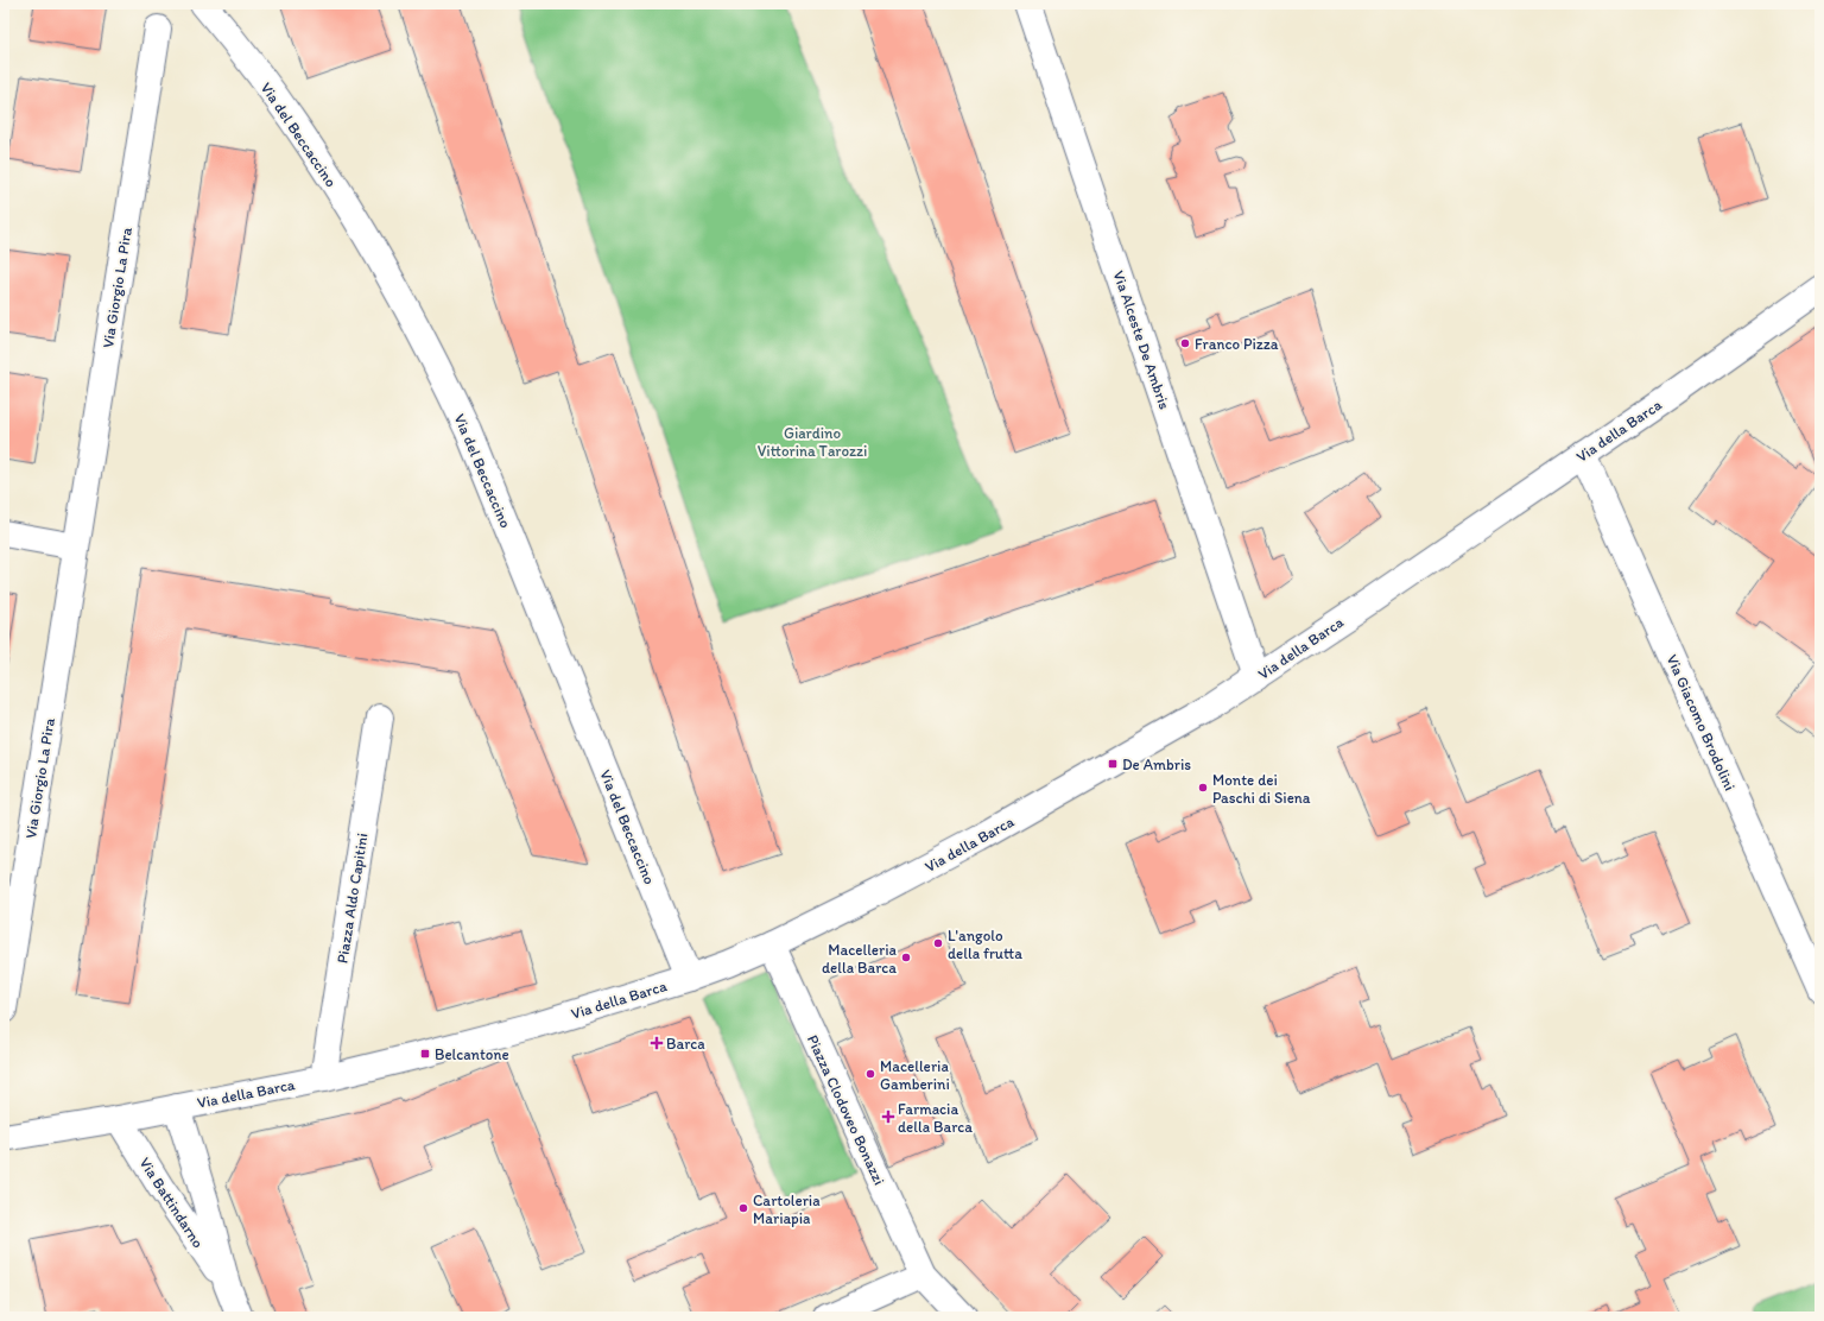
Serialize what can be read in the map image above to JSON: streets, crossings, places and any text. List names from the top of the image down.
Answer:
{
  "streets": {
    "street": [
      "Via del Beccaccino",
      "Via Giorgio La Pira",
      "Via Alceste De Ambris",
      "Via della Barca",
      "Via Giacomo Brodolini",
      "Piazza Aldo Capitini",
      "Piazza Clodoveo Bonazzi",
      "Via Battindarno"
    ]
  },
  "crossings": [
    ["Via del Beccaccino", "Via della Barca"],
    ["Via Alceste De Ambris", "Via della Barca"],
    ["Via della Barca", "Via Giacomo Brodolini"],
    ["Via della Barca", "Piazza Aldo Capitini"],
    ["Via della Barca", "Piazza Clodoveo Bonazzi"],
    ["Via della Barca", "Via Battindarno"]
  ],
  "parks": ["Giardino Vittorina Tarozzi"],
  "places": {
    "other": [
      "Franco Pizza",
      "Monte dei Paschi di Siena",
      "L'angolo della frutta",
      "Macelleria della Barca",
      "Macelleria Gamberini",
      "Cartoleria Mariapia"
    ],
    "transit": ["De Ambris", "Belcantone"],
    "health": ["Barca", "Farmacia della Barca"]
  }
}
